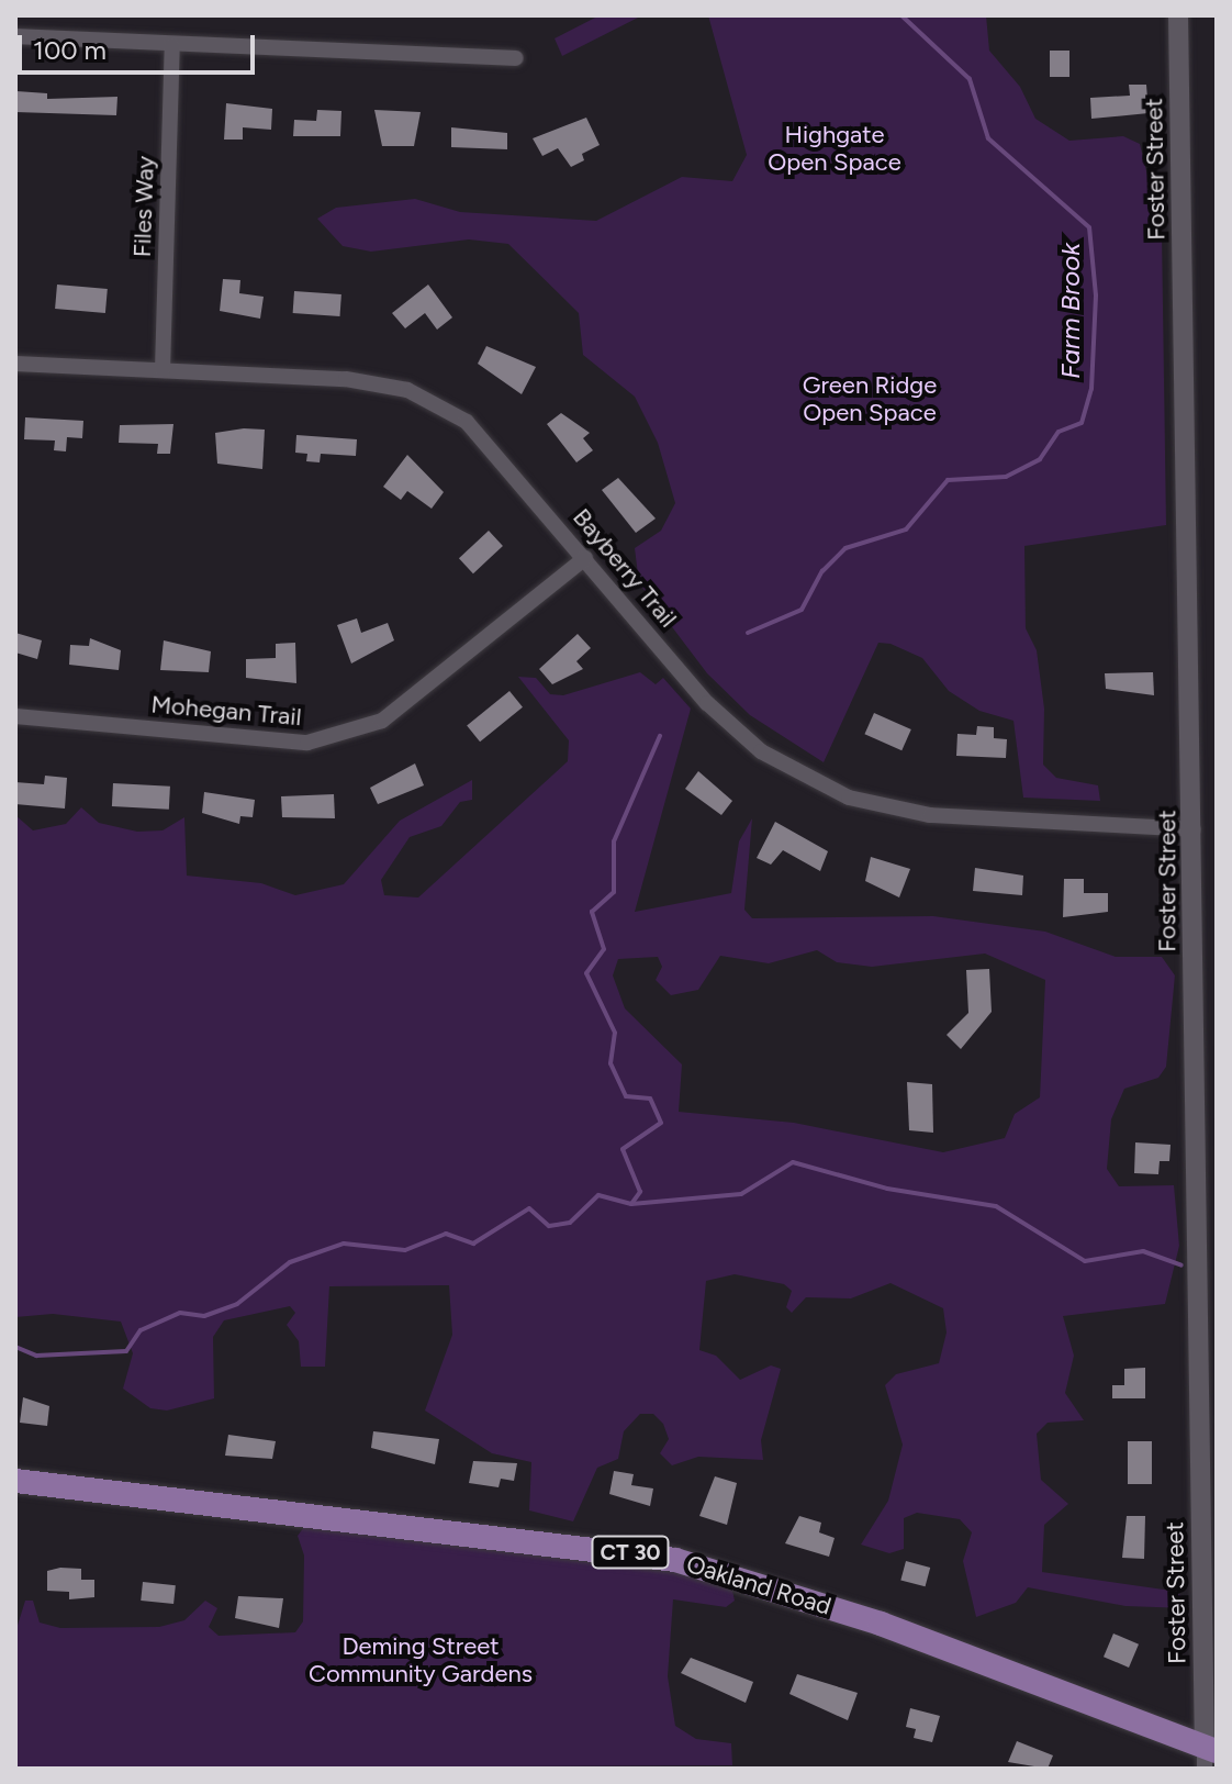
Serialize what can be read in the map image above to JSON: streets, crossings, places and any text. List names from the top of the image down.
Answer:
{
  "streets": {
    "main road": ["CT 30", "Oakland Road"],
    "street": [
      "Foster Street",
      "Files Way",
      "Bayberry Trail",
      "Mohegan Trail"
    ]
  },
  "crossings": [
    ["Foster Street", "Bayberry Trail"],
    ["Foster Street", "Oakland Road"],
    ["Files Way", "Bayberry Trail"],
    ["Bayberry Trail", "Mohegan Trail"]
  ],
  "water": ["Farm Brook"],
  "parks": ["Highgate Open Space", "Green Ridge Open Space", "Deming Street Community Gardens"],
  "scale_bar": "100 m"
}
